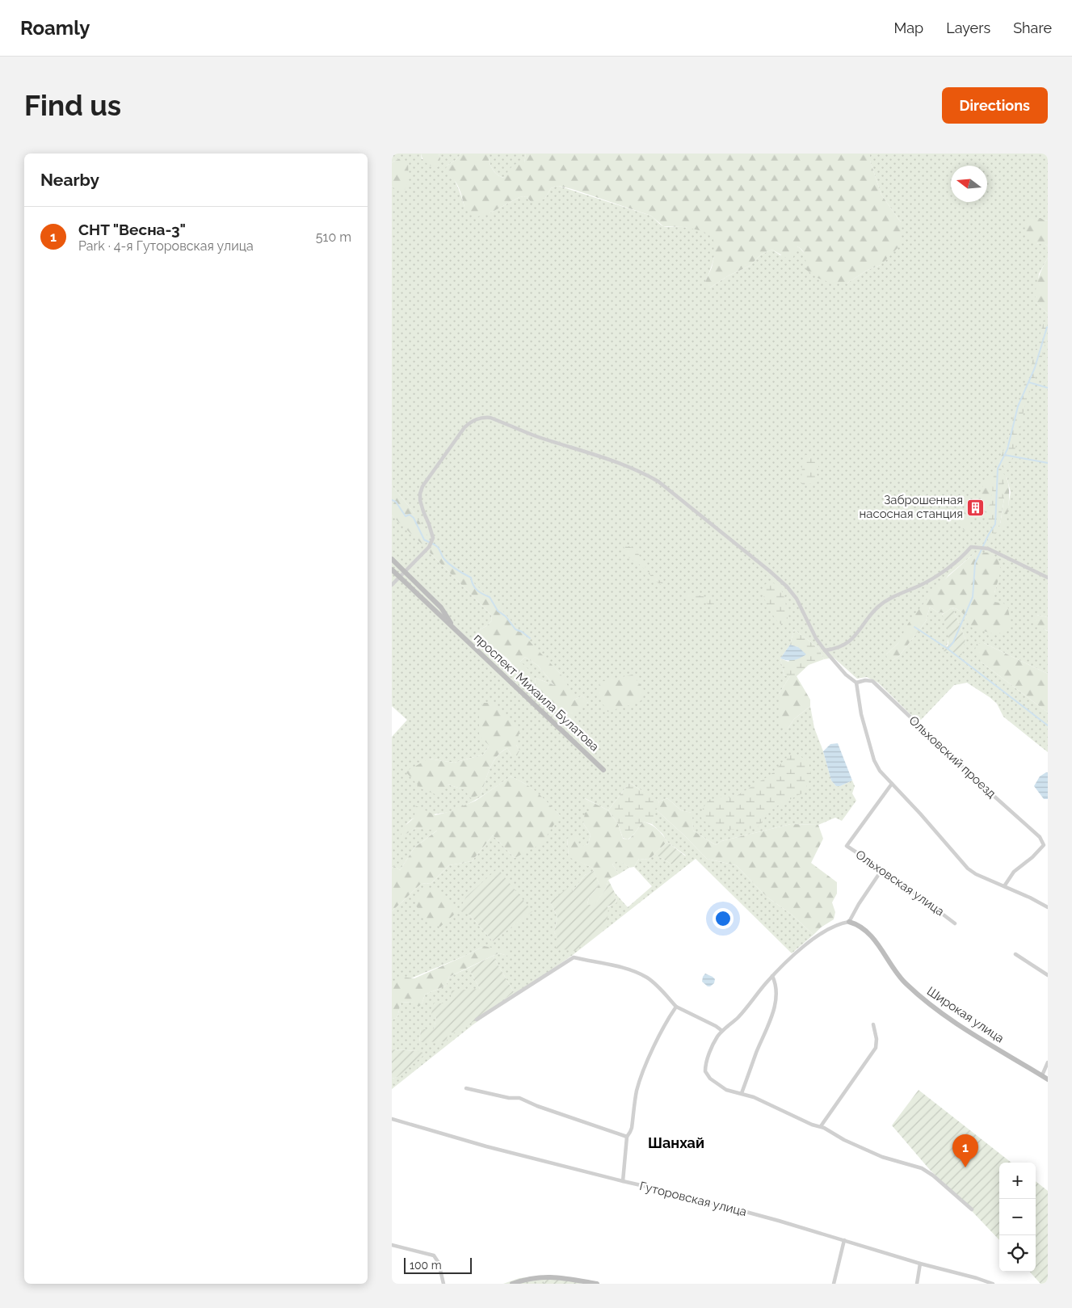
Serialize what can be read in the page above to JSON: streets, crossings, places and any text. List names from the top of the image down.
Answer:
{
  "streets": {
    "street": [
      "проспект Михаила Булатова",
      "Ольховский проезд",
      "Ольховская улица",
      "Широкая улица",
      "Гуторовская улица"
    ]
  },
  "districts": ["Шанхай"],
  "places": {
    "building": ["Заброшенная насосная станция"]
  },
  "scale_bar": "100 m",
  "north": "left",
  "page": {
    "header": "Roamly",
    "nav": ["Map", "Layers", "Share"],
    "buttons": "Directions",
    "title": "Find us",
    "heading": "Nearby",
    "list": [
      {
        "mark": "1",
        "name": "СНТ \"Весна-3\"",
        "note": "Park · 4-я Гуторовская улица",
        "value": "510 m"
      }
    ],
    "pins": "1",
    "map_buttons": ["+", "−"],
    "scale": "100 m"
  }
}
